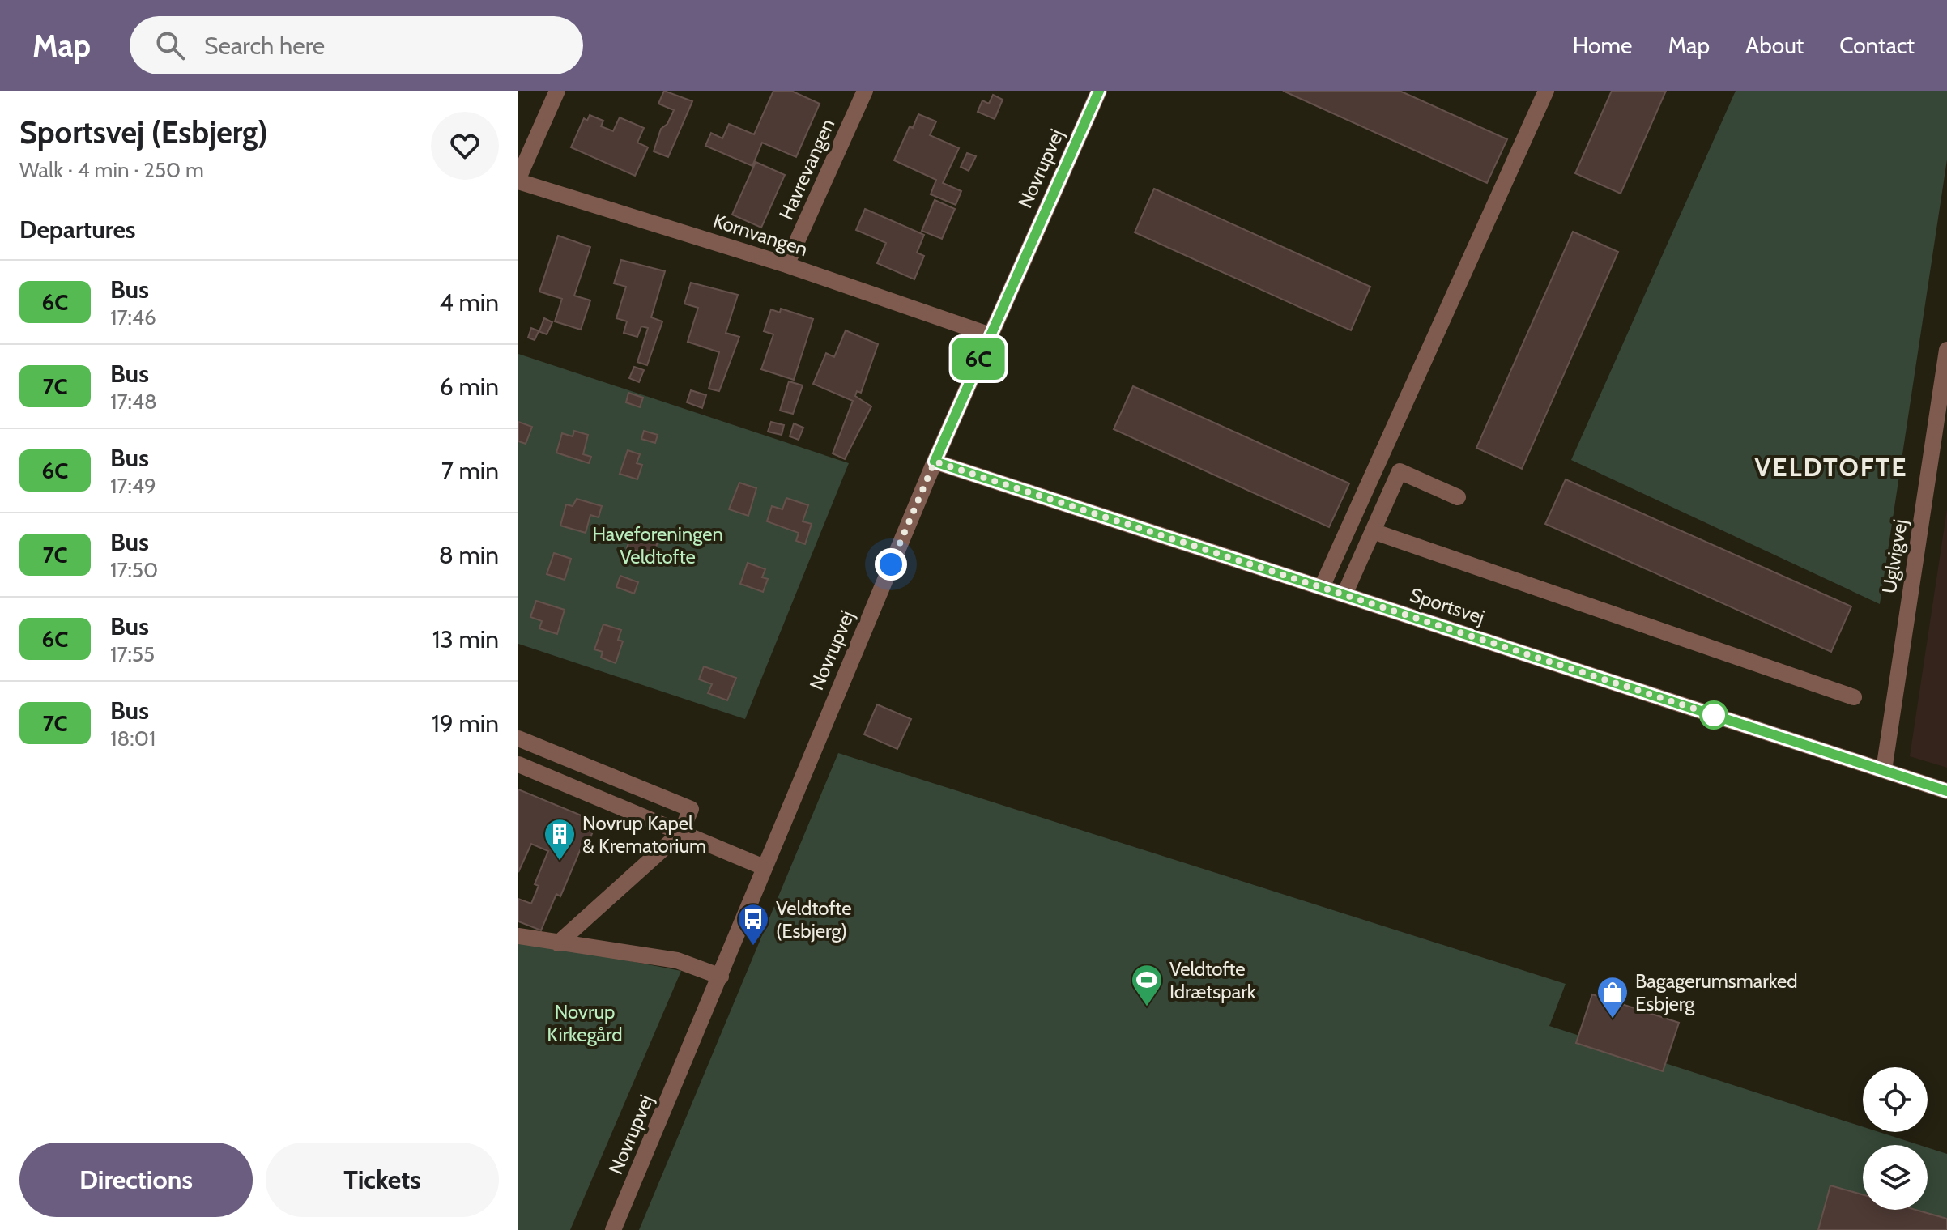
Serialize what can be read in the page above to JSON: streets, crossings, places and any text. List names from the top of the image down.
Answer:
{
  "streets": {
    "street": [
      "Novrupvej",
      "Havrevangen",
      "Kornvangen",
      "Uglvigvej",
      "Sportsvej"
    ]
  },
  "crossings": [
    ["Novrupvej", "Kornvangen"],
    ["Novrupvej", "Sportsvej"],
    ["Havrevangen", "Kornvangen"],
    ["Uglvigvej", "Sportsvej"]
  ],
  "districts": ["VELDTOFTE"],
  "parks": ["Haveforeningen Veldtofte", "Novrup Kirkegård"],
  "places": {
    "building": ["Novrup Kapel & Krematorium"],
    "bus stop": ["Veldtofte (Esbjerg)"],
    "sports": ["Veldtofte Idrætspark"],
    "shop": ["Bagagerumsmarked Esbjerg"]
  },
  "lines": ["bus line 6C"],
  "page": {
    "header": "Map",
    "search": "Search here",
    "nav": [
      "Home",
      "Map",
      "About",
      "Contact"
    ],
    "heading": [
      ["Sportsvej (Esbjerg)", "Walk · 4 min · 250 m"],
      "Departures"
    ],
    "on_map": "6C",
    "list": [
      {
        "mark": "6C",
        "name": "Bus",
        "note": "17:46",
        "value": "4 min"
      },
      {
        "mark": "7C",
        "name": "Bus",
        "note": "17:48",
        "value": "6 min"
      },
      {
        "mark": "6C",
        "name": "Bus",
        "note": "17:49",
        "value": "7 min"
      },
      {
        "mark": "7C",
        "name": "Bus",
        "note": "17:50",
        "value": "8 min"
      },
      {
        "mark": "6C",
        "name": "Bus",
        "note": "17:55",
        "value": "13 min"
      },
      {
        "mark": "7C",
        "name": "Bus",
        "note": "18:01",
        "value": "19 min"
      }
    ],
    "buttons": ["Directions", "Tickets"]
  }
}
